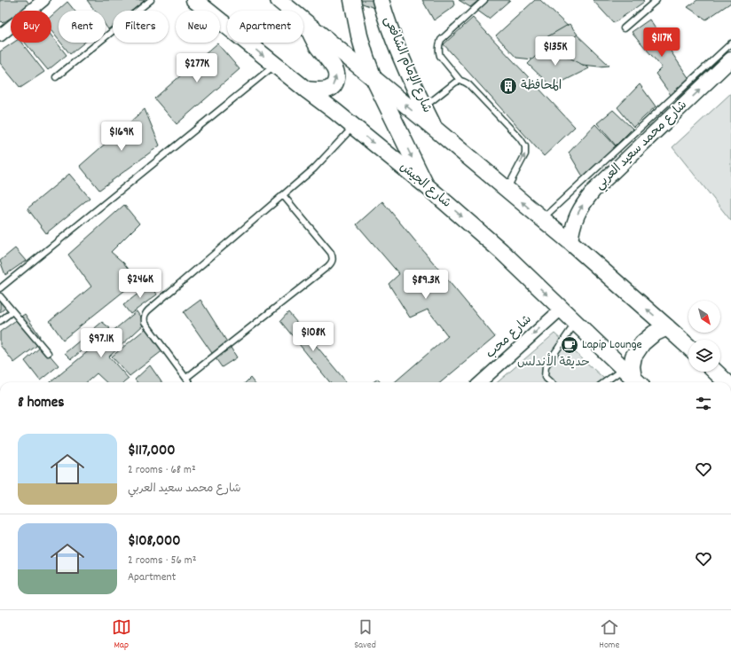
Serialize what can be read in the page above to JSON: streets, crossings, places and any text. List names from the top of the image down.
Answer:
{
  "streets": {
    "main road": ["شارع الإمام الشافعى", "شارع الجيش"],
    "street": ["شارع محمد سعيد العربي", "شارع محب"]
  },
  "crossings": [
    ["شارع الجيش", "شارع محب"]
  ],
  "one_way": ["شارع محمد سعيد العربي", "شارع محب"],
  "parks": ["حديقة الأندلس"],
  "places": {
    "building": ["المحافظة"],
    "cafe": ["Lapip Lounge"]
  },
  "north": "bottom right",
  "page": {
    "chip": [
      "Buy",
      "Rent",
      "Filters",
      "New",
      "Apartment"
    ],
    "price": [
      "$117K",
      "$135K",
      "$277K",
      "$169K",
      "$246K",
      "$89.3K",
      "$108K",
      "$97.1K"
    ],
    "heading": "8 homes",
    "list": [
      {
        "name": "$117,000",
        "note": "2 rooms · 68 m² · شارع محمد سعيد العربي"
      },
      {
        "name": "$108,000",
        "note": "2 rooms · 56 m² · Apartment"
      }
    ],
    "tabs": ["Map", "Saved", "Home"]
  }
}
